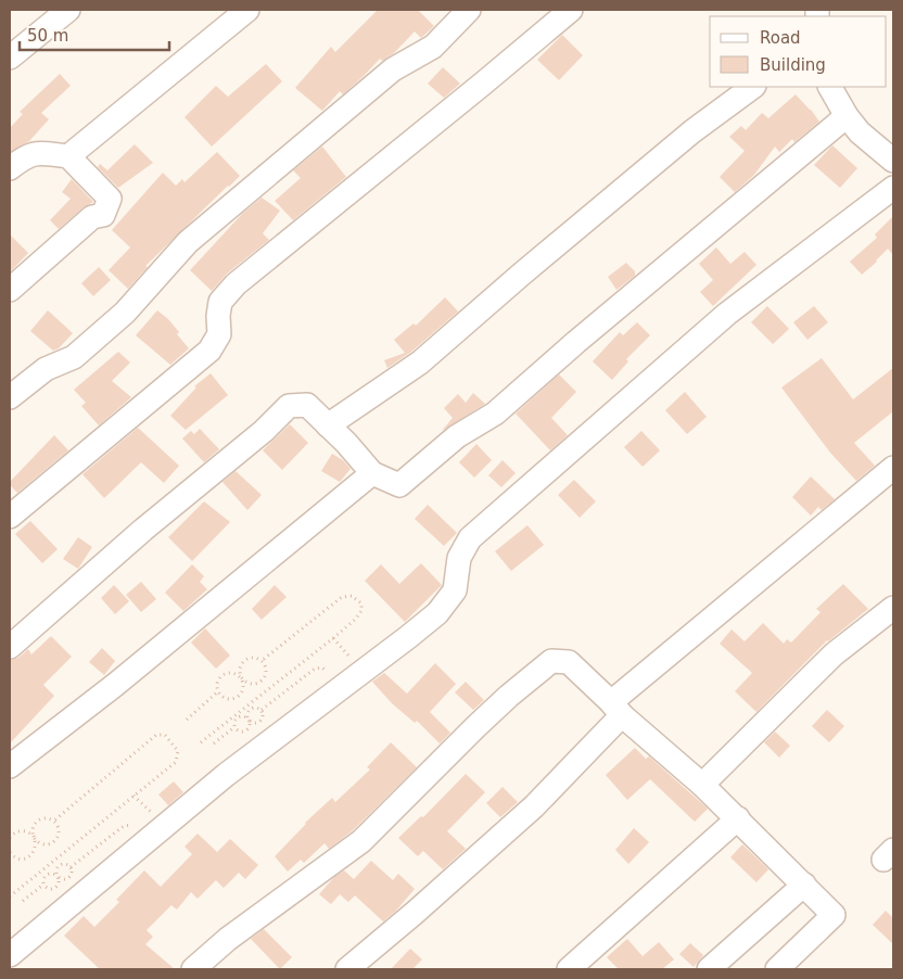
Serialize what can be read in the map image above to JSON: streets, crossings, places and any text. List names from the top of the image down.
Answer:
{
  "legend": ["Road", "Building"],
  "scale_bar": "50 m"
}
